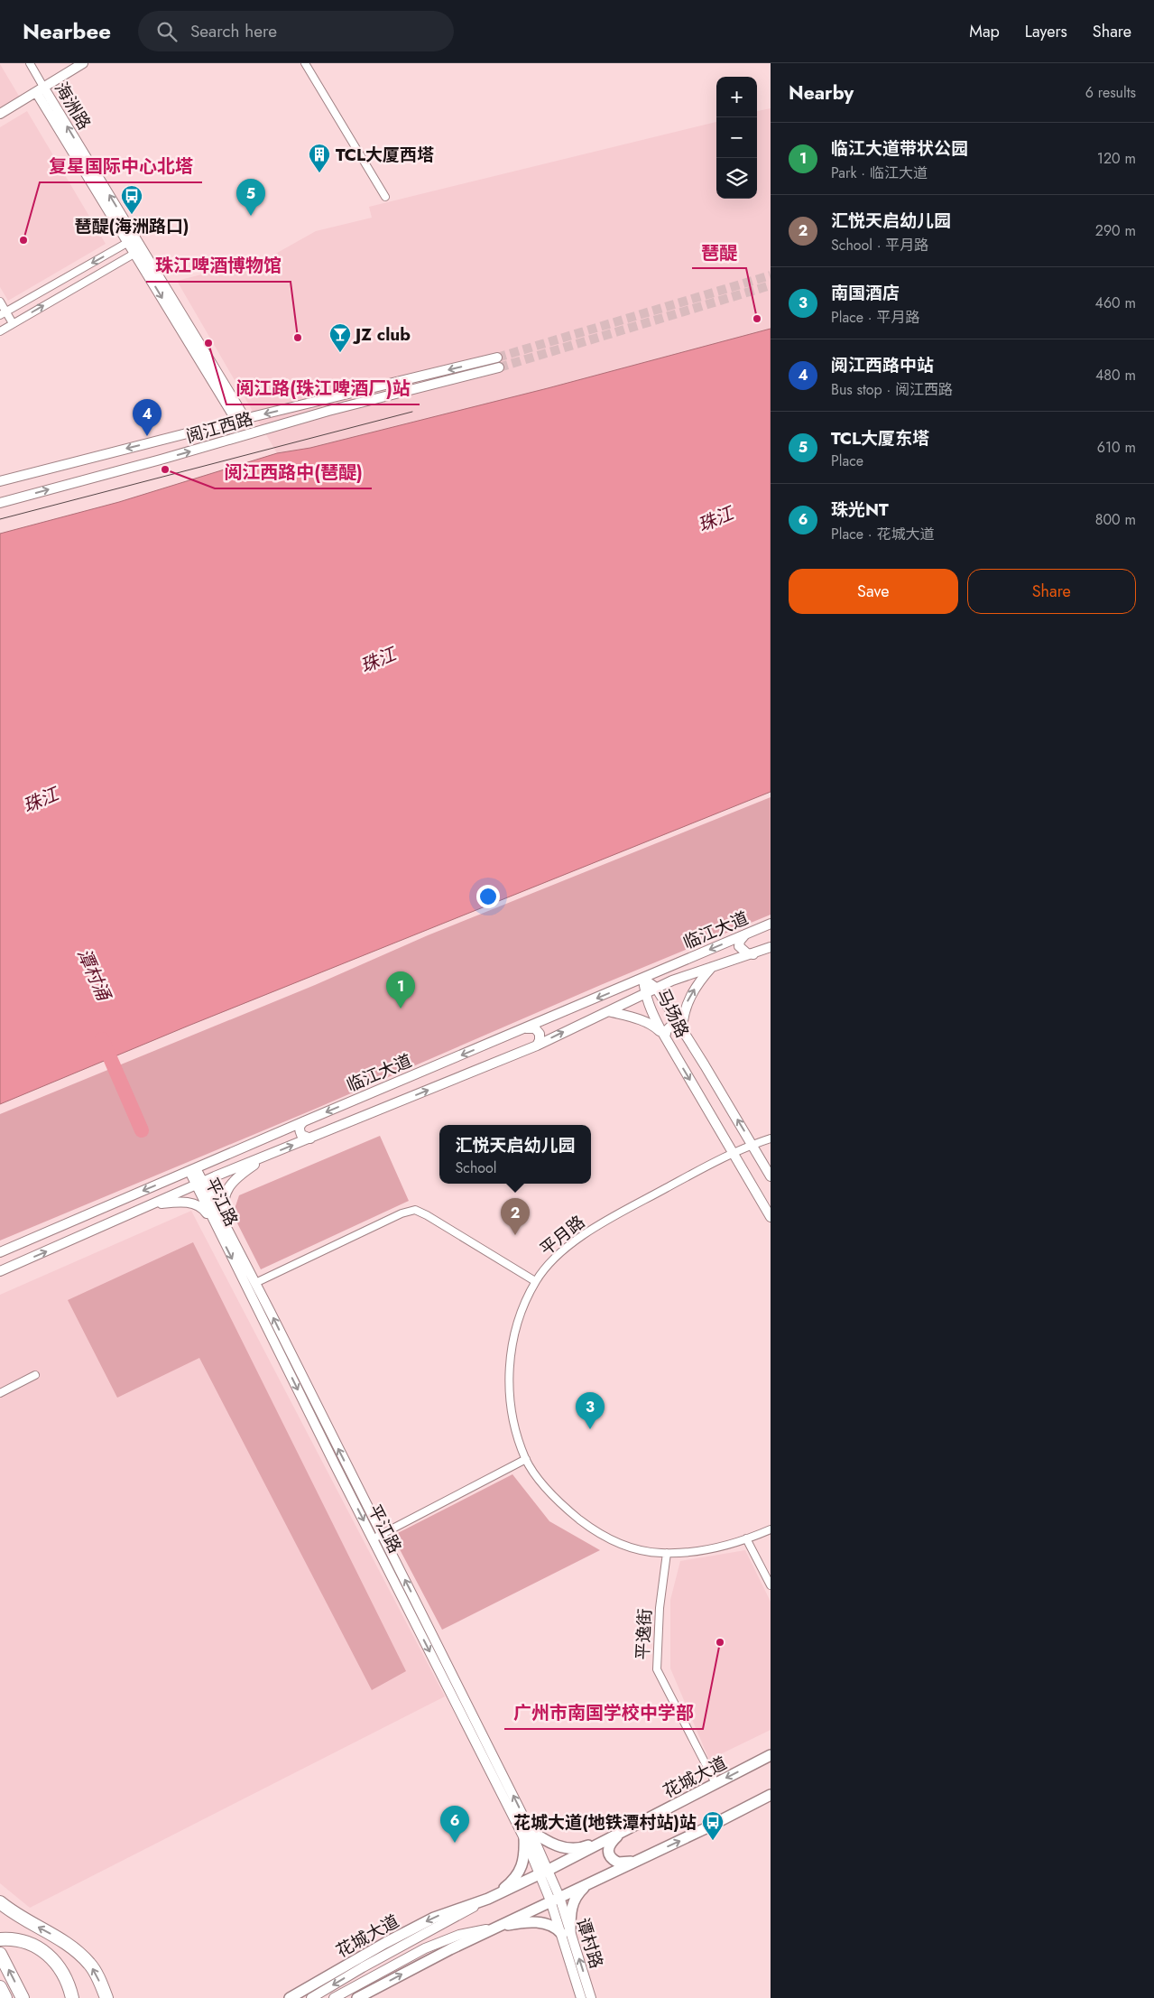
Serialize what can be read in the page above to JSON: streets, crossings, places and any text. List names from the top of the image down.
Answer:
{
  "streets": {
    "main road": [
      "海洲路",
      "阅江西路",
      "临江大道",
      "马场路",
      "平江路",
      "花城大道",
      "谭村路"
    ],
    "street": ["平月路", "平逸街"]
  },
  "crossings": [
    ["海洲路", "阅江西路"],
    ["临江大道", "马场路"],
    ["临江大道", "平江路"],
    ["马场路", "平月路"],
    ["平江路", "花城大道"],
    ["平江路", "谭村路"],
    ["平月路", "平逸街"],
    ["平逸街", "花城大道"]
  ],
  "water": ["珠江", "潭村涌"],
  "places": {
    "building": ["TCL大厦西塔"],
    "bus stop": ["琶醍(海洲路口)", "花城大道(地铁潭村站)站"],
    "other": [
      "复星国际中心北塔",
      "琶醍",
      "珠江啤酒博物馆",
      "阅江路(珠江啤酒厂)站",
      "阅江西路中(琶醍)",
      "广州市南国学校中学部"
    ],
    "bar": ["JZ club"]
  },
  "page": {
    "header": "Nearbee",
    "search": "Search here",
    "nav": ["Map", "Layers", "Share"],
    "heading": ["Nearby", "6 results"],
    "map_buttons": ["+", "−"],
    "list": [
      {
        "mark": "1",
        "name": "临江大道带状公园",
        "note": "Park · 临江大道",
        "value": "120 m"
      },
      {
        "mark": "2",
        "name": "汇悦天启幼儿园",
        "note": "School · 平月路",
        "value": "290 m"
      },
      {
        "mark": "3",
        "name": "南国酒店",
        "note": "Place · 平月路",
        "value": "460 m"
      },
      {
        "mark": "4",
        "name": "阅江西路中站",
        "note": "Bus stop · 阅江西路",
        "value": "480 m"
      },
      {
        "mark": "5",
        "name": "TCL大厦东塔",
        "note": "Place",
        "value": "610 m"
      },
      {
        "mark": "6",
        "name": "珠光NT",
        "note": "Place · 花城大道",
        "value": "800 m"
      }
    ],
    "pins": [
      "5",
      "4",
      "1",
      "2",
      "3",
      "6"
    ],
    "buttons": ["Save", "Share"],
    "popup": ["汇悦天启幼儿园", "School"]
  }
}
